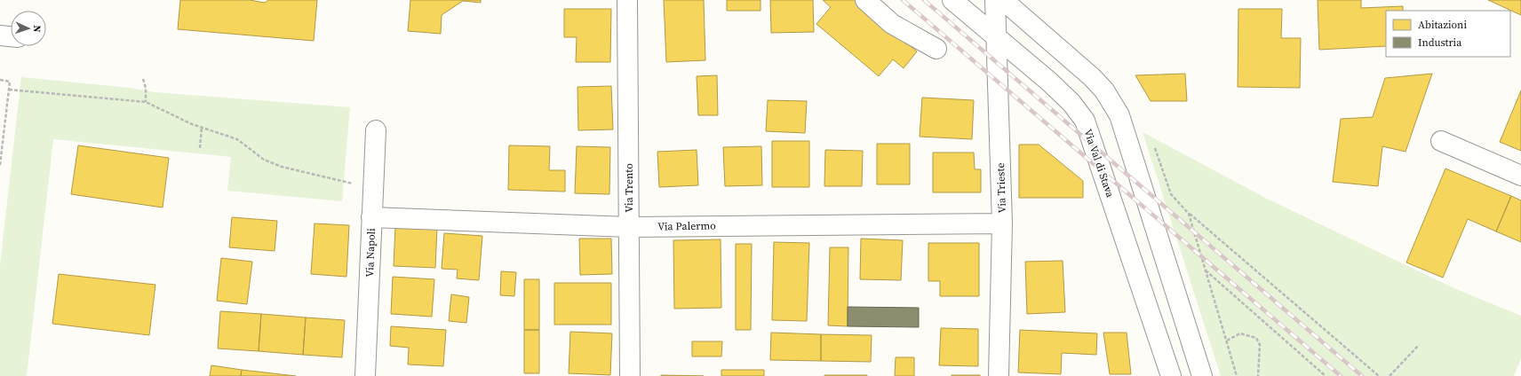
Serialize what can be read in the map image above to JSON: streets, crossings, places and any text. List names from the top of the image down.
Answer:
{
  "streets": {
    "street": [
      "Via Val di Stava",
      "Via Trento",
      "Via Trieste",
      "Via Palermo",
      "Via Napoli"
    ]
  },
  "crossings": [
    ["Via Val di Stava", "Via Trieste"],
    ["Via Trento", "Via Palermo"],
    ["Via Trieste", "Via Palermo"],
    ["Via Palermo", "Via Napoli"]
  ],
  "legend": ["Abitazioni", "Industria"],
  "north": "right"
}
